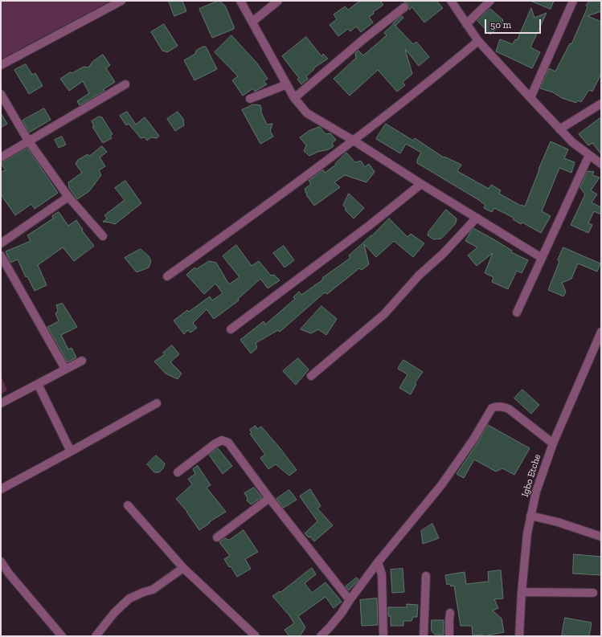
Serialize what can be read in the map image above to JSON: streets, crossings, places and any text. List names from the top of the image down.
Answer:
{
  "streets": {
    "street": ["Igbo Etche"]
  },
  "scale_bar": "50 m"
}
